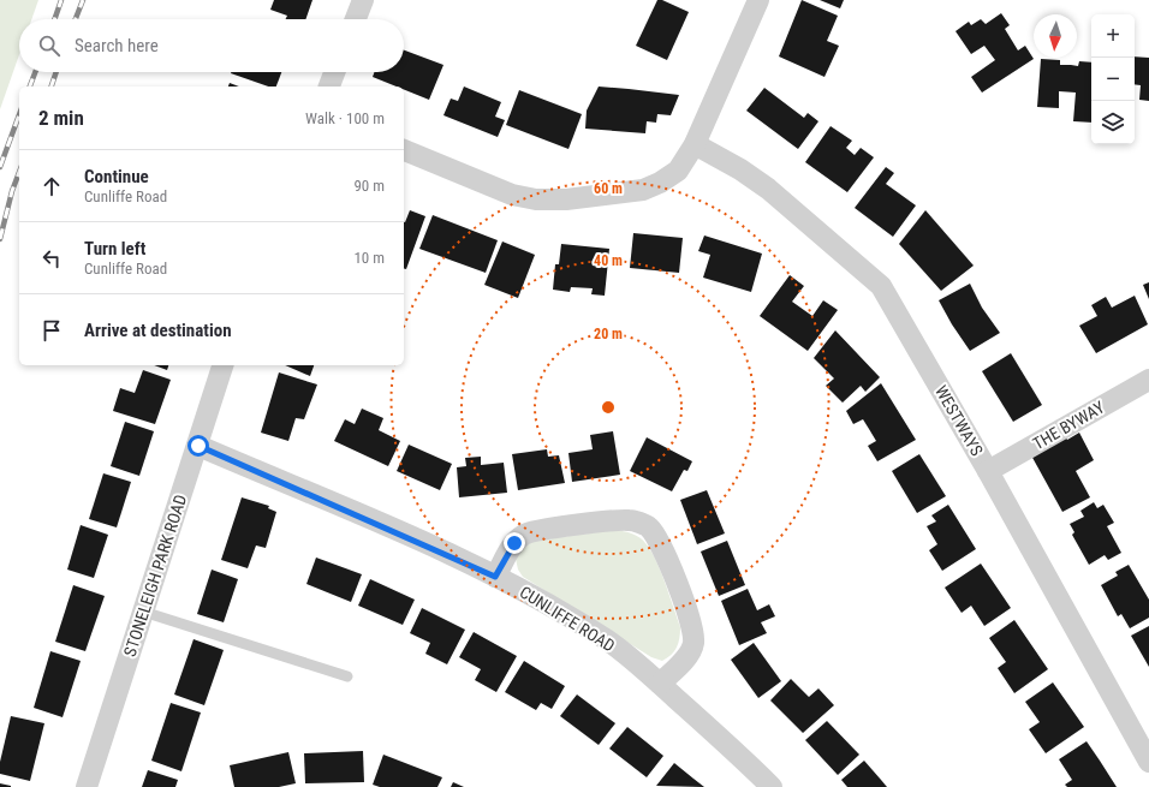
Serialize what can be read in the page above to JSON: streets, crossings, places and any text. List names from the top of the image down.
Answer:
{
  "streets": {
    "street": [
      "WESTWAYS",
      "THE BYWAY",
      "STONELEIGH PARK ROAD",
      "CUNLIFFE ROAD"
    ]
  },
  "crossings": [
    ["WESTWAYS", "THE BYWAY"],
    ["STONELEIGH PARK ROAD", "CUNLIFFE ROAD"]
  ],
  "north": "bottom",
  "page": {
    "map_buttons": ["+", "−"],
    "search": "Search here",
    "heading": ["2 min", "Walk · 100 m"],
    "list": [
      ["Continue", "Cunliffe Road", "90 m"],
      ["Turn left", "Cunliffe Road", "10 m"],
      "Arrive at destination"
    ]
  },
  "rings": ["60 m", "40 m", "20 m"]
}
